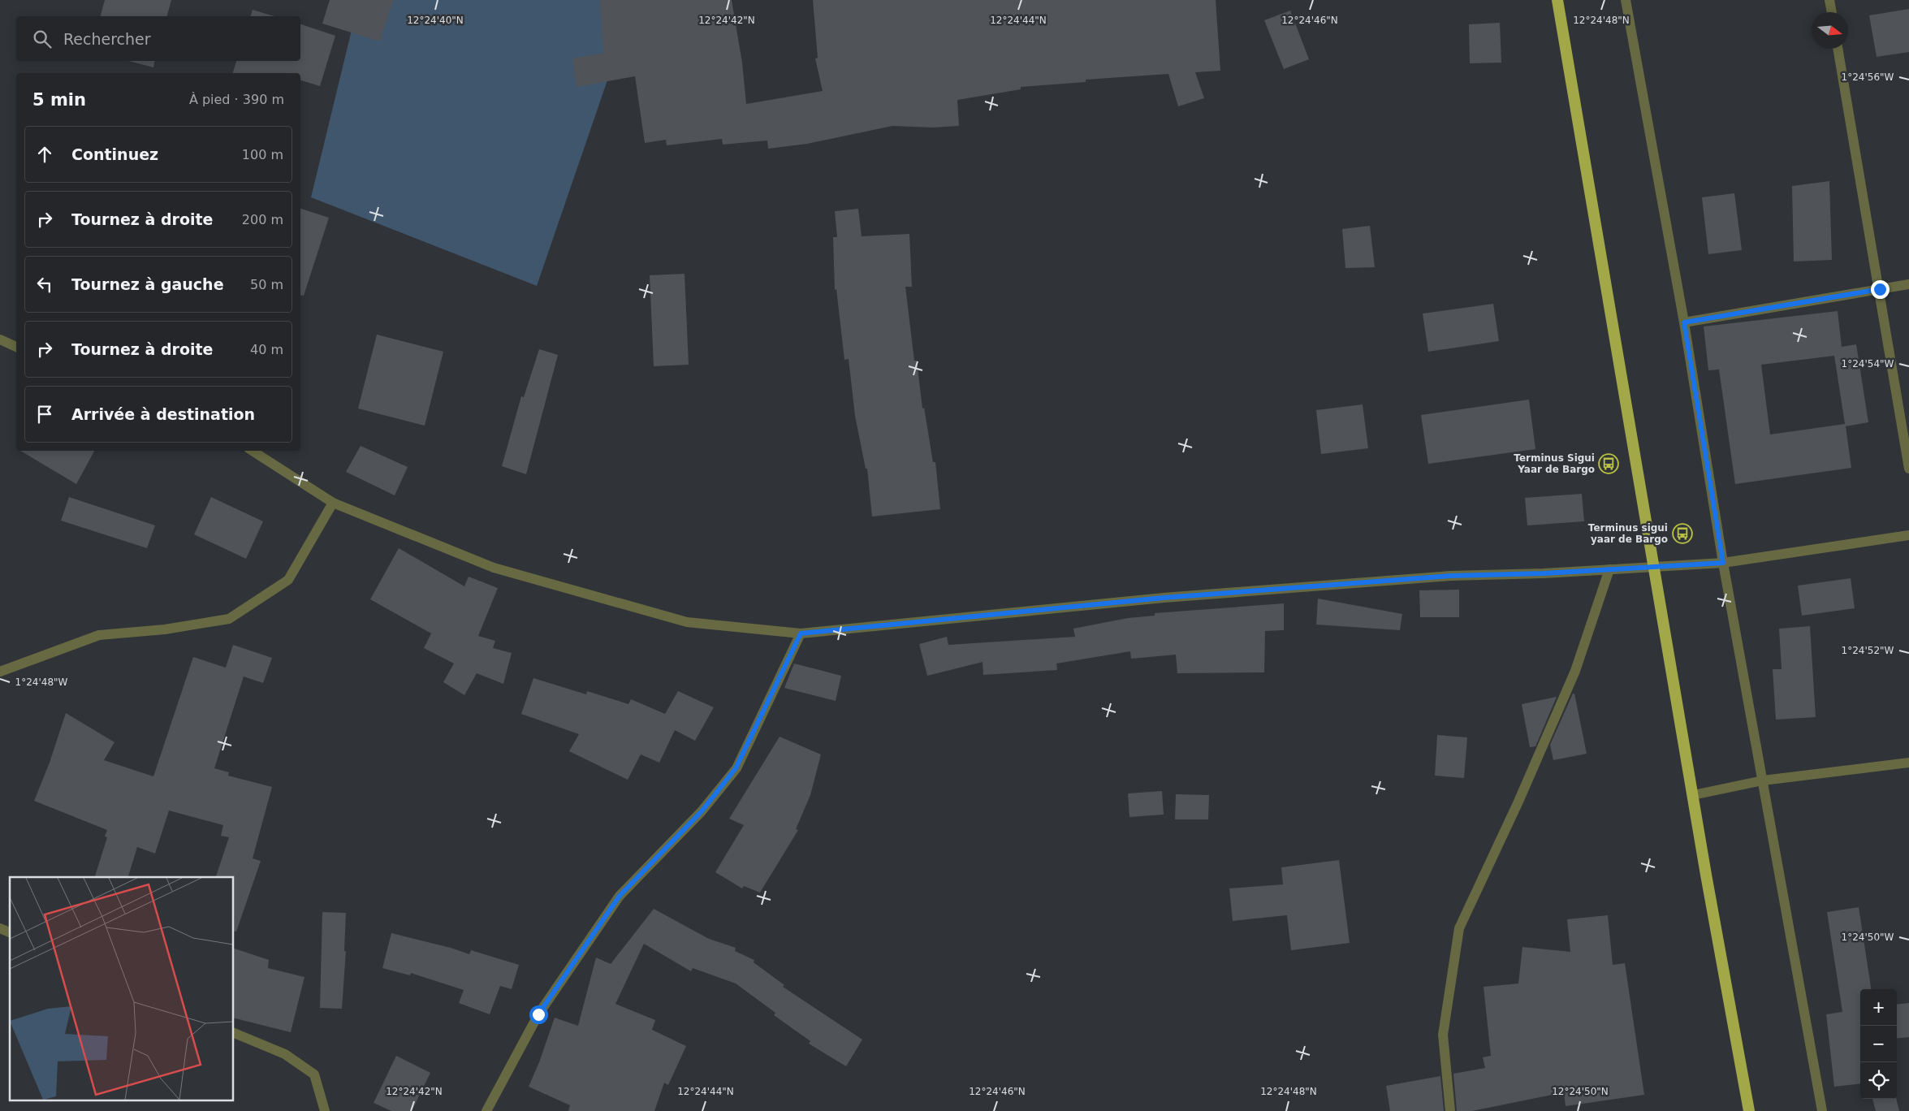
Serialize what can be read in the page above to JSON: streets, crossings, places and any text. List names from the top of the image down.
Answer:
{
  "places": {
    "bus stop": ["Terminus Sigui Yaar de Bargo", "Terminus sigui yaar de Bargo"]
  },
  "north": "right",
  "page": {
    "search": "Rechercher",
    "heading": ["5 min", "À pied · 390 m"],
    "list": [
      ["Continuez", "100 m"],
      ["Tournez à droite", "200 m"],
      ["Tournez à gauche", "50 m"],
      ["Tournez à droite", "40 m"],
      "Arrivée à destination"
    ],
    "map_buttons": ["+", "−"]
  },
  "coordinates": [
    "12°24'40\"N",
    "12°24'42\"N",
    "12°24'44\"N",
    "12°24'46\"N",
    "12°24'48\"N",
    "1°24'56\"W",
    "1°24'54\"W",
    "1°24'52\"W",
    "1°24'48\"W",
    "1°24'50\"W",
    "12°24'50\"N"
  ]
}
